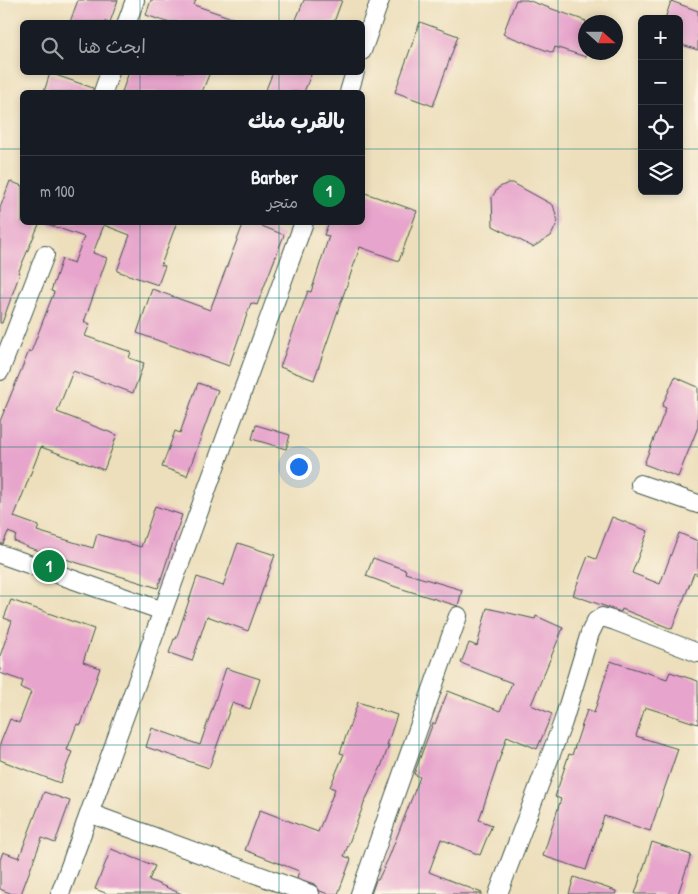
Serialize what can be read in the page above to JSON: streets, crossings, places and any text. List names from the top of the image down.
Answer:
{
  "north": "right",
  "page": {
    "map_buttons": ["+", "−"],
    "search": "ابحث هنا",
    "heading": "بالقرب منك",
    "list": [
      {
        "mark": "1",
        "name": "Barber",
        "note": "متجر",
        "value": "100 m"
      }
    ],
    "pins": "1"
  }
}
